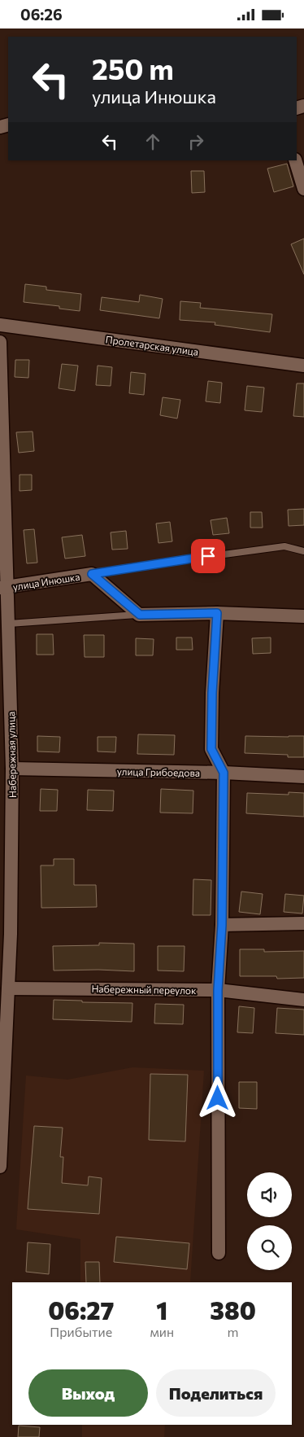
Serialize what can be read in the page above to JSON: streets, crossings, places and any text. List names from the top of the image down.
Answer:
{
  "streets": {
    "street": [
      "Пролетарская улица",
      "улица Инюшка",
      "Набережная улица",
      "улица Грибоедова",
      "Набережный переулок"
    ]
  },
  "crossings": [
    ["улица Инюшка", "Набережная улица"],
    ["Набережная улица", "улица Грибоедова"],
    ["Набережная улица", "Набережный переулок"]
  ],
  "page": {
    "status": "06:26",
    "turn": ["250 m", "улица Инюшка"],
    "eta": [
      "06:27",
      "Прибытие",
      "1",
      "мин",
      "380",
      "m"
    ],
    "buttons": ["Выход", "Поделиться"]
  }
}
